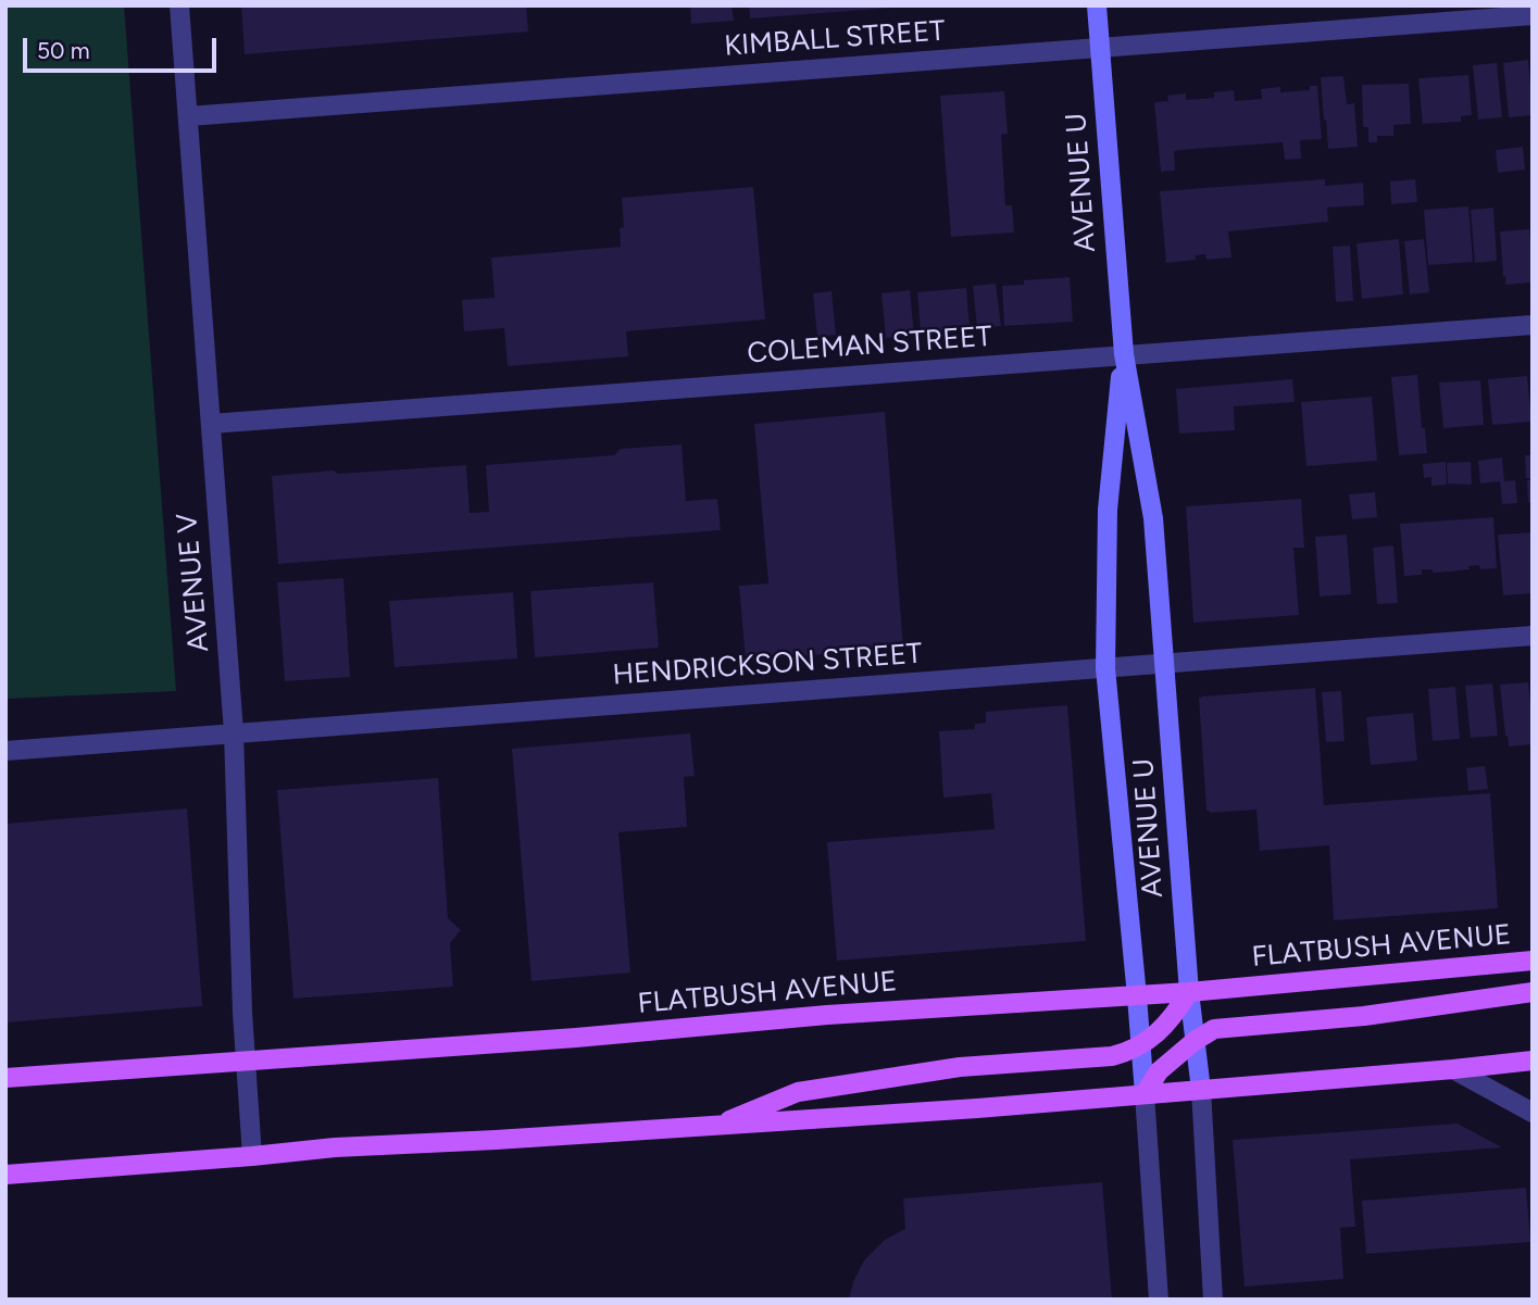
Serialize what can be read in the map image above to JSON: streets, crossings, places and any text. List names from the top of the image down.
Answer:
{
  "streets": {
    "main road": ["AVENUE U", "FLATBUSH AVENUE"],
    "street": [
      "KIMBALL STREET",
      "COLEMAN STREET",
      "AVENUE V",
      "HENDRICKSON STREET"
    ]
  },
  "crossings": [
    ["KIMBALL STREET", "AVENUE U"],
    ["KIMBALL STREET", "AVENUE V"],
    ["AVENUE U", "COLEMAN STREET"],
    ["AVENUE U", "HENDRICKSON STREET"],
    ["AVENUE U", "FLATBUSH AVENUE"],
    ["COLEMAN STREET", "AVENUE V"],
    ["AVENUE V", "HENDRICKSON STREET"],
    ["AVENUE V", "FLATBUSH AVENUE"]
  ],
  "scale_bar": "50 m"
}
